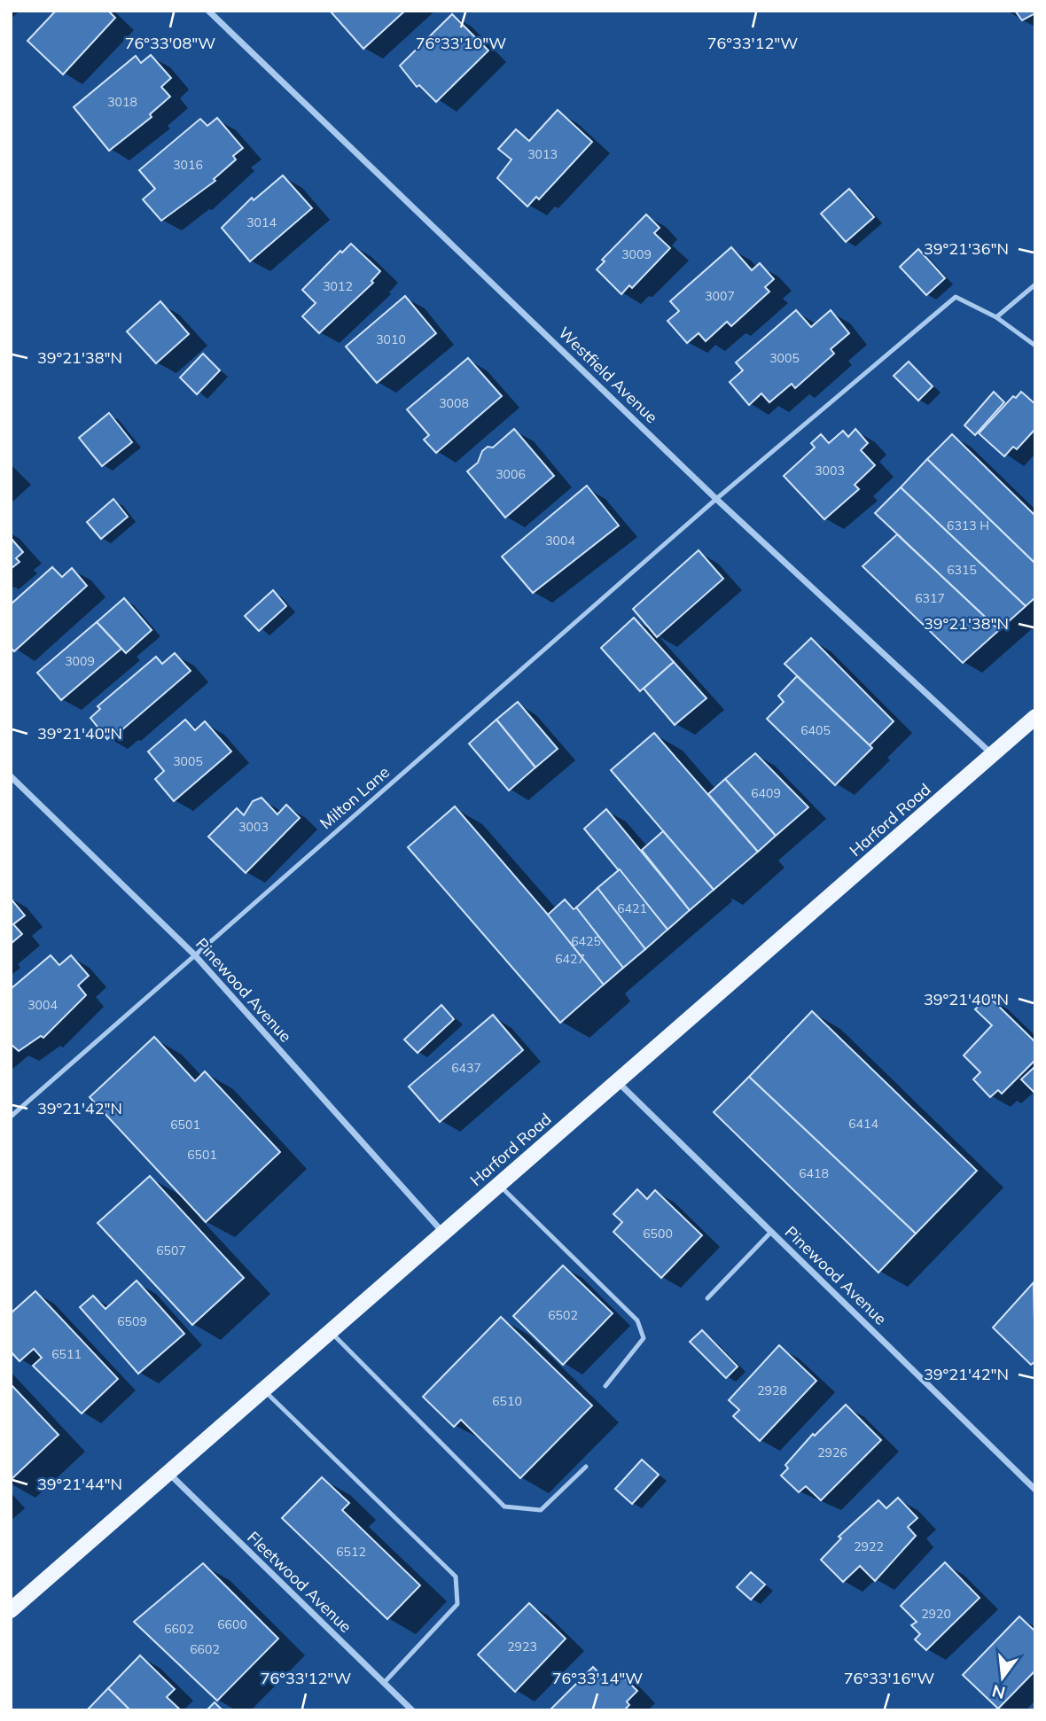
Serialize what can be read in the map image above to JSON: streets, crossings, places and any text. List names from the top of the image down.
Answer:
{
  "streets": {
    "main road": ["Harford Road"],
    "street": ["Westfield Avenue", "Pinewood Avenue", "Fleetwood Avenue"],
    "lane": ["Milton Lane"]
  },
  "crossings": [
    ["Westfield Avenue", "Milton Lane"],
    ["Westfield Avenue", "Harford Road"],
    ["Milton Lane", "Pinewood Avenue"],
    ["Harford Road", "Pinewood Avenue"],
    ["Harford Road", "Fleetwood Avenue"]
  ],
  "house_numbers": [
    "3018",
    "3013",
    "3016",
    "3014",
    "3009",
    "3012",
    "3007",
    "3010",
    "3005",
    "3008",
    "3003",
    "3006",
    "6313 H",
    "3004",
    "6315",
    "6317",
    "3009",
    "6405",
    "3005",
    "6409",
    "3003",
    "6421",
    "6425",
    "6427",
    "3004",
    "6437",
    "6414",
    "6501",
    "6501",
    "6418",
    "6500",
    "6507",
    "6502",
    "6509",
    "6511",
    "2928",
    "6510",
    "2926",
    "2922",
    "6512",
    "2920",
    "6600",
    "6602",
    "2923",
    "6602"
  ],
  "north": "bottom",
  "coordinates": [
    "76°33'08\"W",
    "76°33'10\"W",
    "76°33'12\"W",
    "39°21'36\"N",
    "39°21'38\"N",
    "39°21'40\"N",
    "39°21'42\"N",
    "39°21'44\"N",
    "76°33'14\"W",
    "76°33'16\"W"
  ]
}
